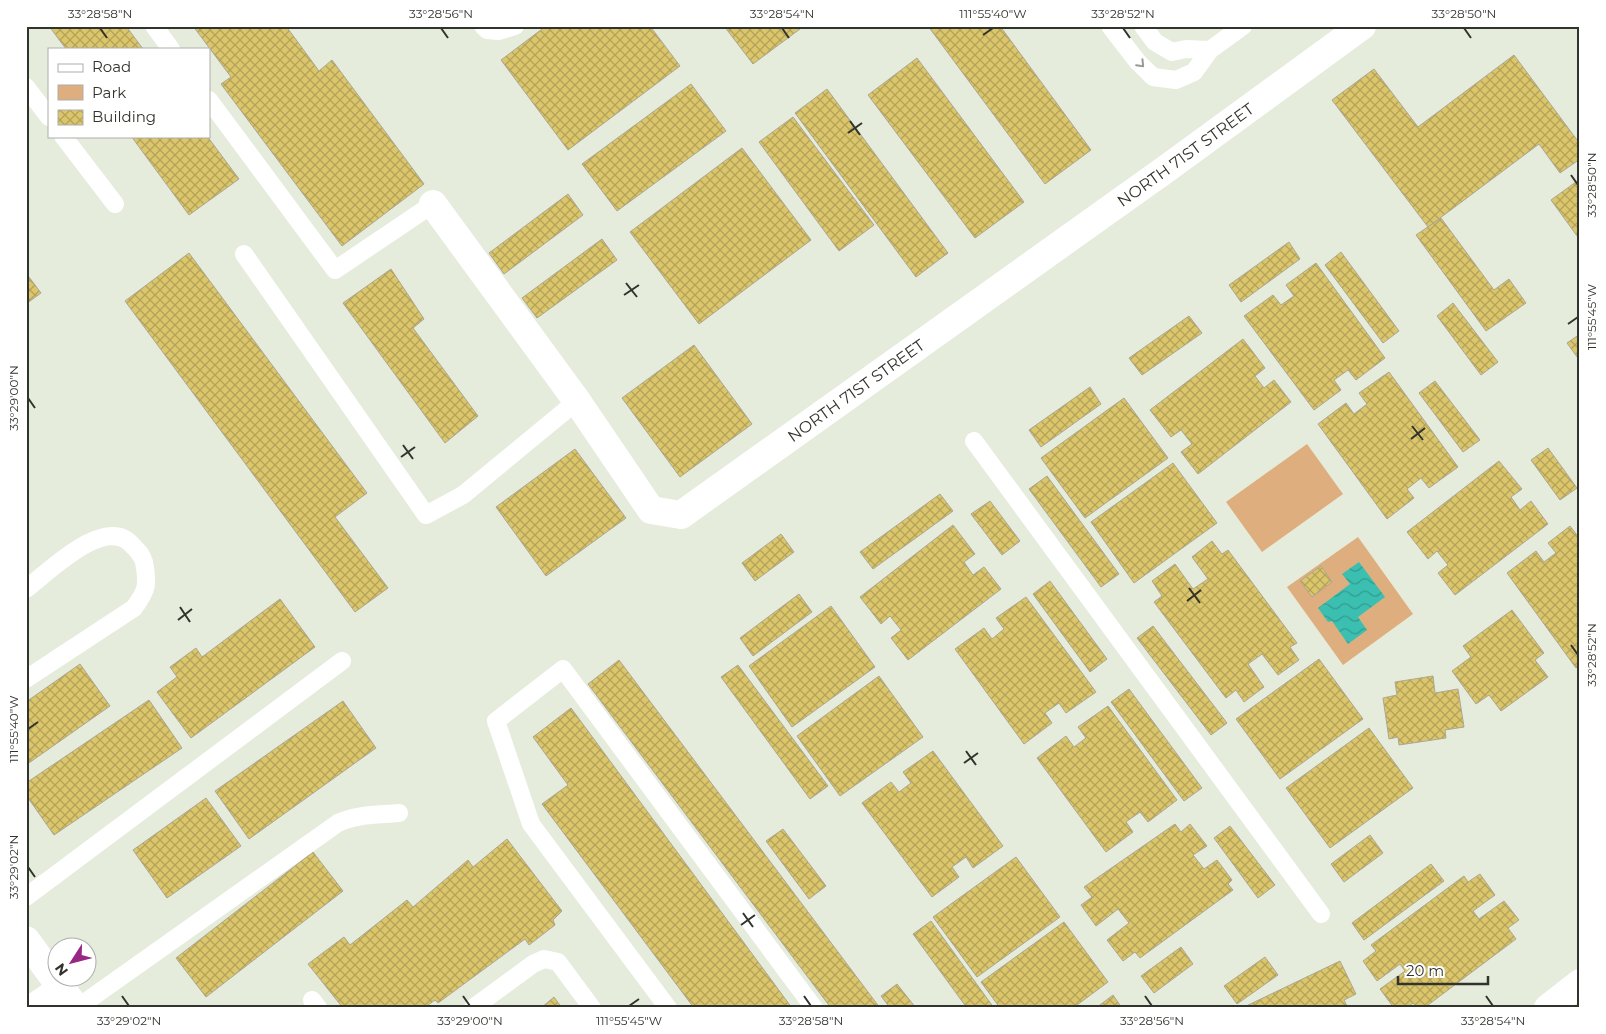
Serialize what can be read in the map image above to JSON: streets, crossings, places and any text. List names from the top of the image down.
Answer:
{
  "streets": {
    "street": ["NORTH 71ST STREET"]
  },
  "legend": ["Road", "Park", "Building"],
  "scale_bar": "20 m",
  "north": "bottom left",
  "coordinates": [
    "33°28'58\"N",
    "33°28'56\"N",
    "33°28'54\"N",
    "111°55'40\"W",
    "33°28'52\"N",
    "33°28'50\"N",
    "111°55'45\"W",
    "33°29'00\"N",
    "33°29'02\"N"
  ]
}
